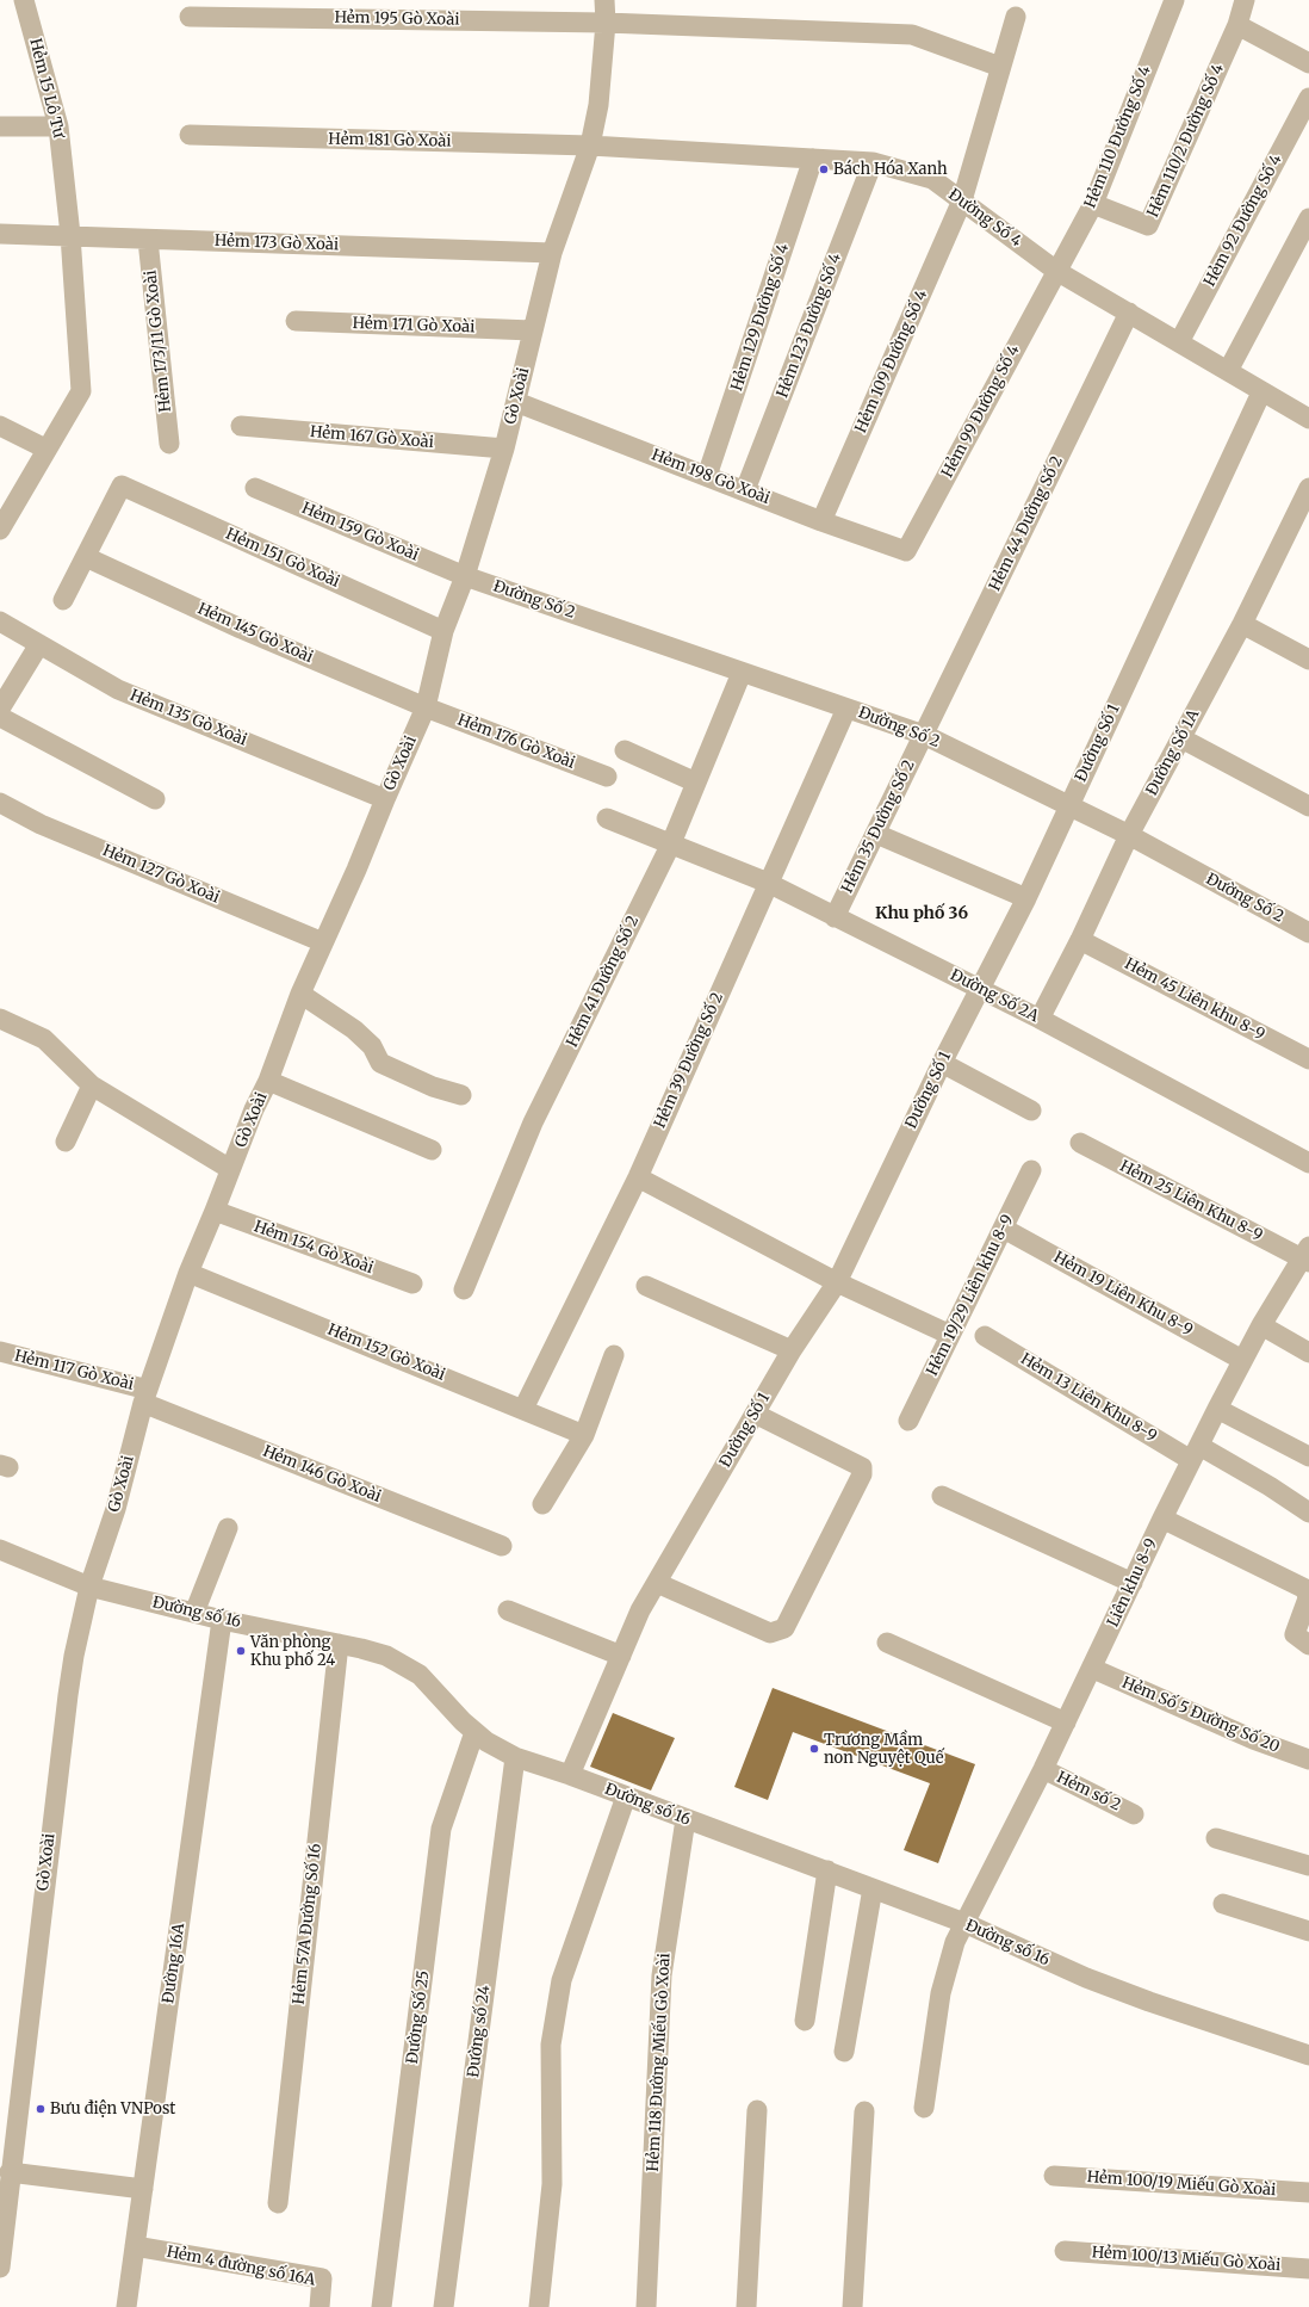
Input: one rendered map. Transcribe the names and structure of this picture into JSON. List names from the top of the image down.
{
  "streets": {
    "street": [
      "Hẻm 195 Gò Xoài",
      "Hẻm 15 Lô Tư",
      "Hẻm 110 Đường Số 4",
      "Hẻm 181 Gò Xoài",
      "Hẻm 110/2 Đường Số 4",
      "Đường Số 4",
      "Hẻm 92 Đường Số 4",
      "Hẻm 173 Gò Xoài",
      "Hẻm 129 Đường Số 4",
      "Hẻm 171 Gò Xoài",
      "Hẻm 123 Đường Số 4",
      "Hẻm 173/11 Gò Xoài",
      "Hẻm 109 Đường Số 4",
      "Gò Xoài",
      "Hẻm 99 Đường Số 4",
      "Hẻm 167 Gò Xoài",
      "Hẻm 198 Gò Xoài",
      "Hẻm 44 Đường Số 2",
      "Hẻm 159 Gò Xoài",
      "Hẻm 151 Gò Xoài",
      "Đường Số 2",
      "Hẻm 145 Gò Xoài",
      "Hẻm 135 Gò Xoài",
      "Hẻm 176 Gò Xoài",
      "Đường Số 1",
      "Đường Số 1A",
      "Hẻm 35 Đường Số 2",
      "Hẻm 127 Gò Xoài",
      "Hẻm 41 Đường Số 2",
      "Đường Số 2A",
      "Hẻm 45 Liên khu 8-9",
      "Hẻm 39 Đường Số 2",
      "Hẻm 25 Liên Khu 8-9",
      "Hẻm 154 Gò Xoài",
      "Hẻm 19 Liên Khu 8-9",
      "Hẻm 19/29 Liên khu 8-9",
      "Hẻm 152 Gò Xoài",
      "Hẻm 117 Gò Xoài",
      "Hẻm 13 Liên Khu 8-9",
      "Hẻm 146 Gò Xoài",
      "Liên khu 8-9",
      "Đường số 16",
      "Hẻm Số 5 Đường Số 20",
      "Hẻm số 2",
      "Hẻm 57A Đường Số 16",
      "Đường 16A",
      "Đường Số 25",
      "Đường số 24",
      "Hẻm 118 Đường Miếu Gò Xoài",
      "Hẻm 100/19 Miếu Gò Xoài",
      "Hẻm 100/13 Miếu Gò Xoài",
      "Hẻm 4 đường số 16A"
    ]
  },
  "crossings": [
    ["Hẻm 195 Gò Xoài", "Hẻm 109 Đường Số 4"],
    ["Hẻm 195 Gò Xoài", "Gò Xoài"],
    ["Hẻm 15 Lô Tư", "Hẻm 173 Gò Xoài"],
    ["Hẻm 110 Đường Số 4", "Hẻm 110/2 Đường Số 4"],
    ["Hẻm 110 Đường Số 4", "Đường Số 4"],
    ["Hẻm 110 Đường Số 4", "Hẻm 99 Đường Số 4"],
    ["Hẻm 181 Gò Xoài", "Đường Số 4"],
    ["Hẻm 181 Gò Xoài", "Gò Xoài"],
    ["Đường Số 4", "Hẻm 92 Đường Số 4"],
    ["Đường Số 4", "Hẻm 129 Đường Số 4"],
    ["Đường Số 4", "Hẻm 123 Đường Số 4"],
    ["Đường Số 4", "Hẻm 109 Đường Số 4"],
    ["Đường Số 4", "Gò Xoài"],
    ["Đường Số 4", "Hẻm 99 Đường Số 4"],
    ["Đường Số 4", "Hẻm 44 Đường Số 2"],
    ["Đường Số 4", "Đường Số 1"],
    ["Hẻm 173 Gò Xoài", "Hẻm 173/11 Gò Xoài"],
    ["Hẻm 173 Gò Xoài", "Gò Xoài"],
    ["Hẻm 129 Đường Số 4", "Hẻm 198 Gò Xoài"],
    ["Hẻm 171 Gò Xoài", "Gò Xoài"],
    ["Hẻm 123 Đường Số 4", "Hẻm 198 Gò Xoài"],
    ["Hẻm 109 Đường Số 4", "Hẻm 198 Gò Xoài"],
    ["Gò Xoài", "Hẻm 167 Gò Xoài"],
    ["Gò Xoài", "Hẻm 198 Gò Xoài"],
    ["Gò Xoài", "Hẻm 159 Gò Xoài"],
    ["Gò Xoài", "Hẻm 151 Gò Xoài"],
    ["Gò Xoài", "Đường Số 2"],
    ["Gò Xoài", "Hẻm 145 Gò Xoài"],
    ["Gò Xoài", "Hẻm 135 Gò Xoài"],
    ["Gò Xoài", "Hẻm 176 Gò Xoài"],
    ["Gò Xoài", "Hẻm 127 Gò Xoài"],
    ["Gò Xoài", "Hẻm 154 Gò Xoài"],
    ["Gò Xoài", "Hẻm 152 Gò Xoài"],
    ["Gò Xoài", "Hẻm 117 Gò Xoài"],
    ["Gò Xoài", "Hẻm 146 Gò Xoài"],
    ["Gò Xoài", "Đường số 16"],
    ["Hẻm 99 Đường Số 4", "Hẻm 198 Gò Xoài"],
    ["Hẻm 44 Đường Số 2", "Đường Số 2"],
    ["Hẻm 44 Đường Số 2", "Hẻm 35 Đường Số 2"],
    ["Hẻm 159 Gò Xoài", "Đường Số 2"],
    ["Hẻm 151 Gò Xoài", "Hẻm 145 Gò Xoài"],
    ["Đường Số 2", "Đường Số 1"],
    ["Đường Số 2", "Đường Số 1A"],
    ["Đường Số 2", "Hẻm 35 Đường Số 2"],
    ["Đường Số 2", "Hẻm 41 Đường Số 2"],
    ["Đường Số 2", "Hẻm 39 Đường Số 2"],
    ["Hẻm 145 Gò Xoài", "Hẻm 176 Gò Xoài"],
    ["Đường Số 1", "Đường Số 2A"],
    ["Đường Số 1", "Đường số 16"],
    ["Đường Số 1A", "Đường Số 2A"],
    ["Đường Số 1A", "Hẻm 45 Liên khu 8-9"],
    ["Hẻm 35 Đường Số 2", "Đường Số 2A"],
    ["Hẻm 41 Đường Số 2", "Đường Số 2A"],
    ["Đường Số 2A", "Hẻm 39 Đường Số 2"],
    ["Hẻm 39 Đường Số 2", "Hẻm 152 Gò Xoài"],
    ["Hẻm 25 Liên Khu 8-9", "Liên khu 8-9"],
    ["Hẻm 19 Liên Khu 8-9", "Hẻm 19/29 Liên khu 8-9"],
    ["Hẻm 19 Liên Khu 8-9", "Liên khu 8-9"],
    ["Hẻm 117 Gò Xoài", "Hẻm 146 Gò Xoài"],
    ["Hẻm 13 Liên Khu 8-9", "Liên khu 8-9"],
    ["Liên khu 8-9", "Đường số 16"],
    ["Liên khu 8-9", "Hẻm Số 5 Đường Số 20"],
    ["Liên khu 8-9", "Hẻm số 2"],
    ["Đường số 16", "Hẻm 57A Đường Số 16"],
    ["Đường số 16", "Đường 16A"],
    ["Đường số 16", "Đường Số 25"],
    ["Đường số 16", "Đường số 24"],
    ["Đường số 16", "Hẻm 118 Đường Miếu Gò Xoài"],
    ["Đường 16A", "Hẻm 4 đường số 16A"]
  ],
  "districts": ["Khu phố 36"],
  "places": [
    "Bách Hóa Xanh",
    "Văn phòng Khu phố 24",
    "Trương Mầm non Nguyệt Quế",
    "Bưu điện VNPost"
  ]
}
